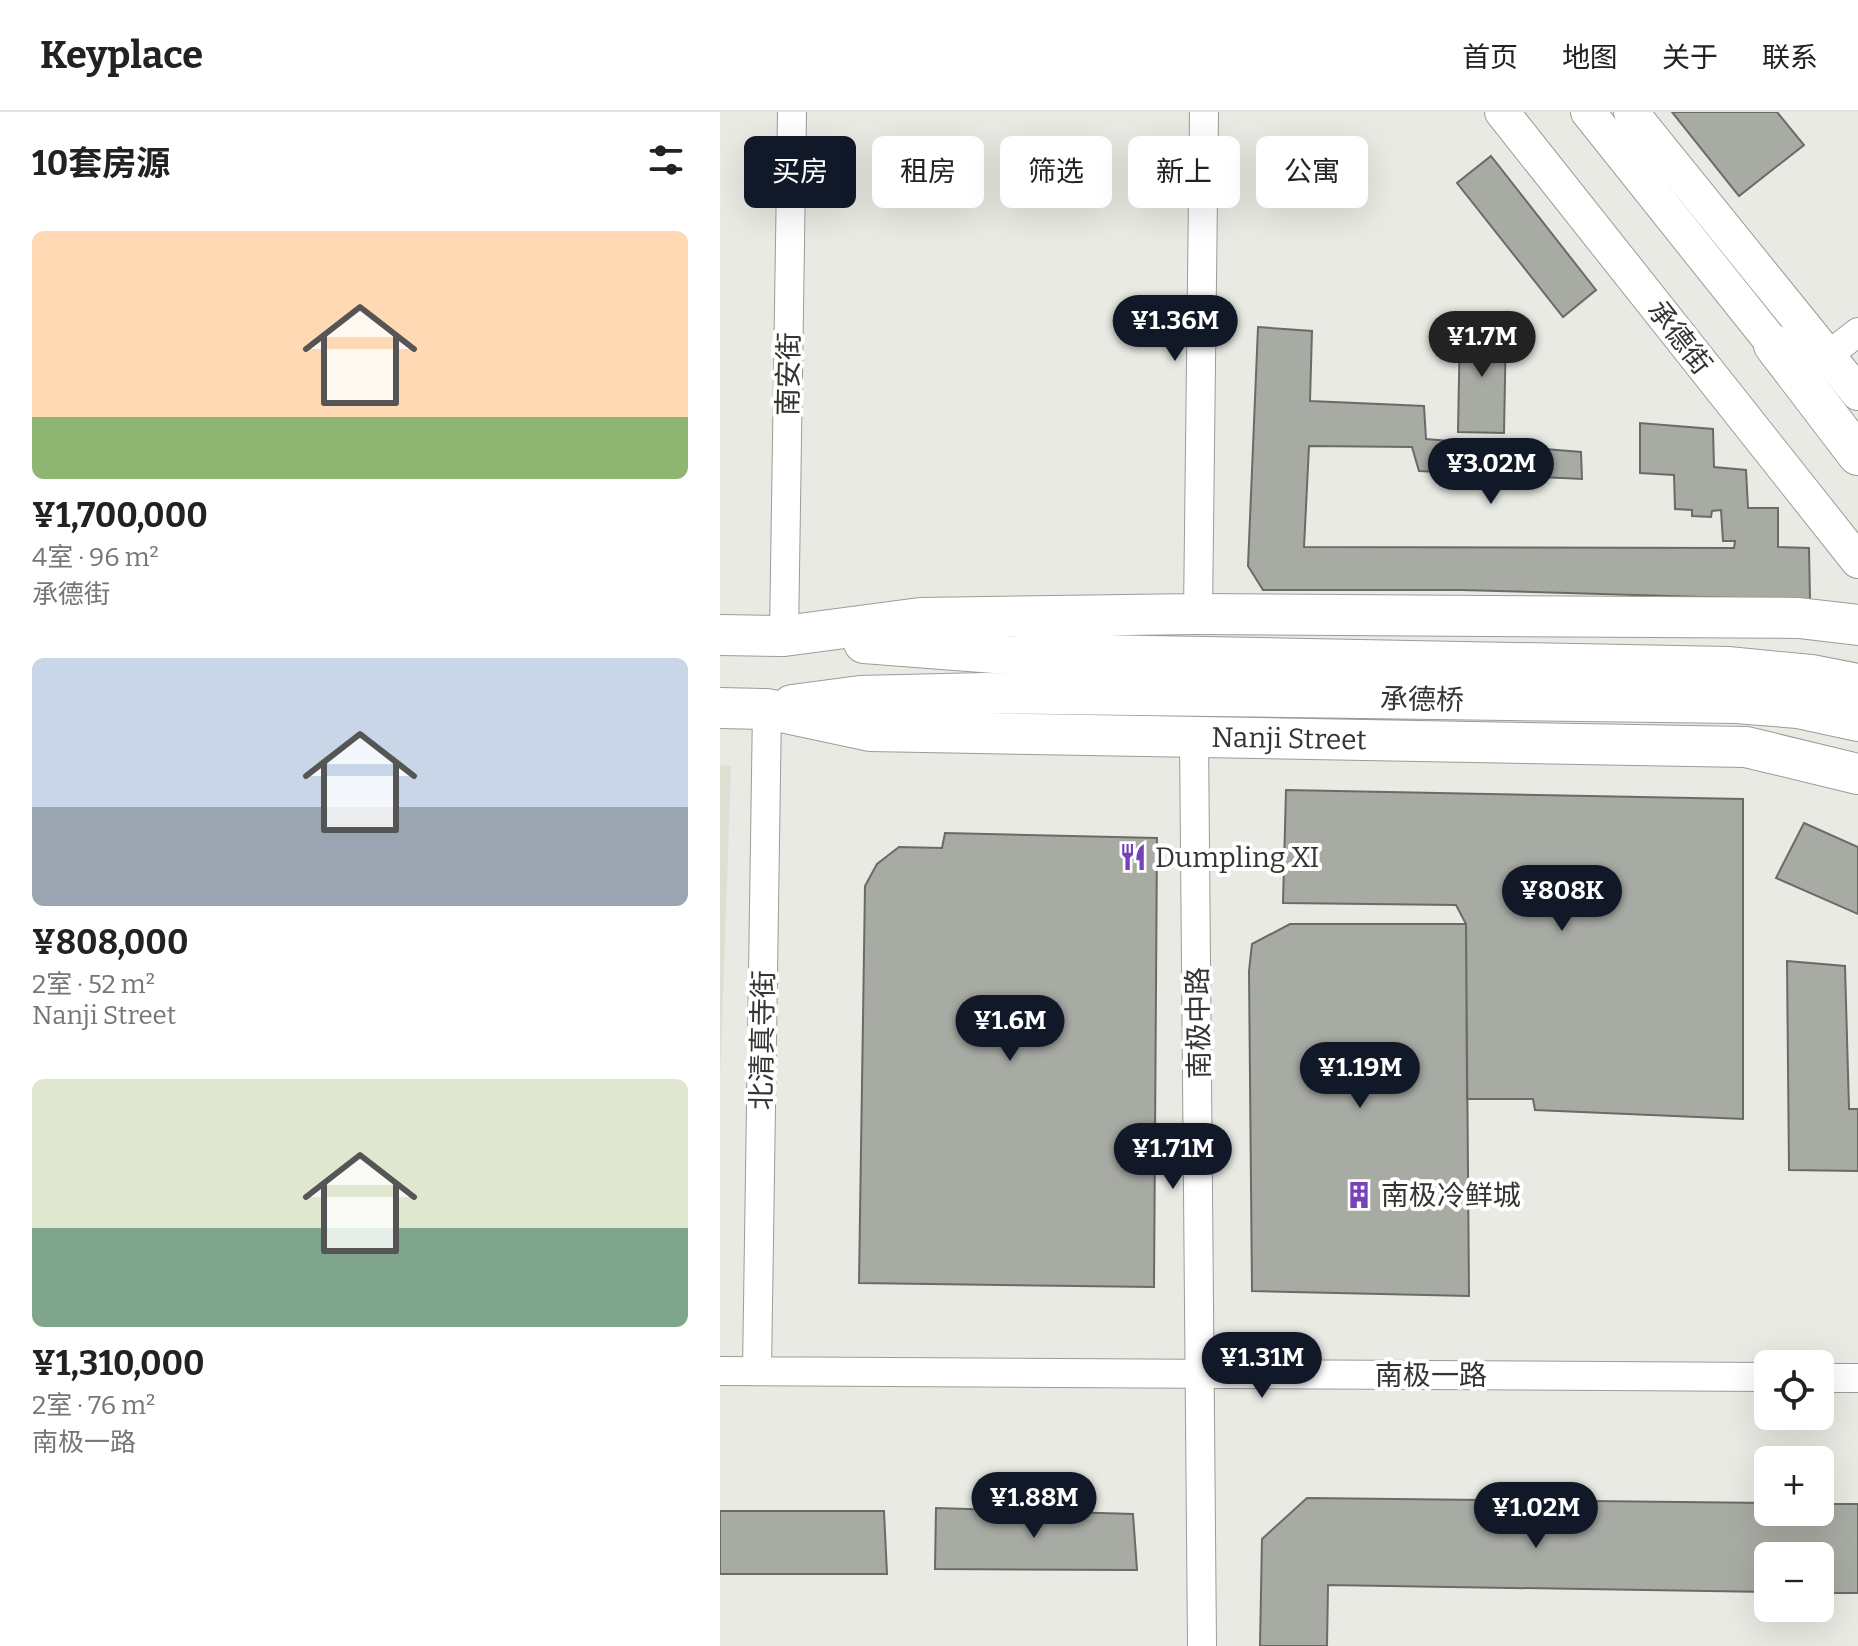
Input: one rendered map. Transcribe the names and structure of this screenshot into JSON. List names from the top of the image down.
{
  "streets": {
    "highway": ["承德桥", "Nanji Street"],
    "main road": ["承德街"],
    "street": [
      "南安街",
      "南极中路",
      "北清真寺街",
      "南极一路"
    ]
  },
  "crossings": [
    ["南安街", "承德桥"],
    ["承德桥", "Nanji Street"],
    ["承德桥", "北清真寺街"],
    ["Nanji Street", "南极中路"],
    ["Nanji Street", "北清真寺街"],
    ["南极中路", "南极一路"],
    ["北清真寺街", "南极一路"]
  ],
  "places": {
    "restaurant": ["Dumpling XI"],
    "building": ["南极冷鲜城"]
  },
  "page": {
    "header": "Keyplace",
    "nav": [
      "首页",
      "地图",
      "关于",
      "联系"
    ],
    "heading": "10套房源",
    "chip": [
      "买房",
      "租房",
      "筛选",
      "新上",
      "公寓"
    ],
    "list": [
      {
        "name": "¥1,700,000",
        "note": "4室 · 96 m² · 承德街"
      },
      {
        "name": "¥808,000",
        "note": "2室 · 52 m² · Nanji Street"
      },
      {
        "name": "¥1,310,000",
        "note": "2室 · 76 m² · 南极一路"
      }
    ],
    "price": [
      "¥1.36M",
      "¥1.7M",
      "¥3.02M",
      "¥808K",
      "¥1.6M",
      "¥1.19M",
      "¥1.71M",
      "¥1.31M",
      "¥1.88M",
      "¥1.02M"
    ],
    "map_buttons": ["+", "−"]
  }
}
